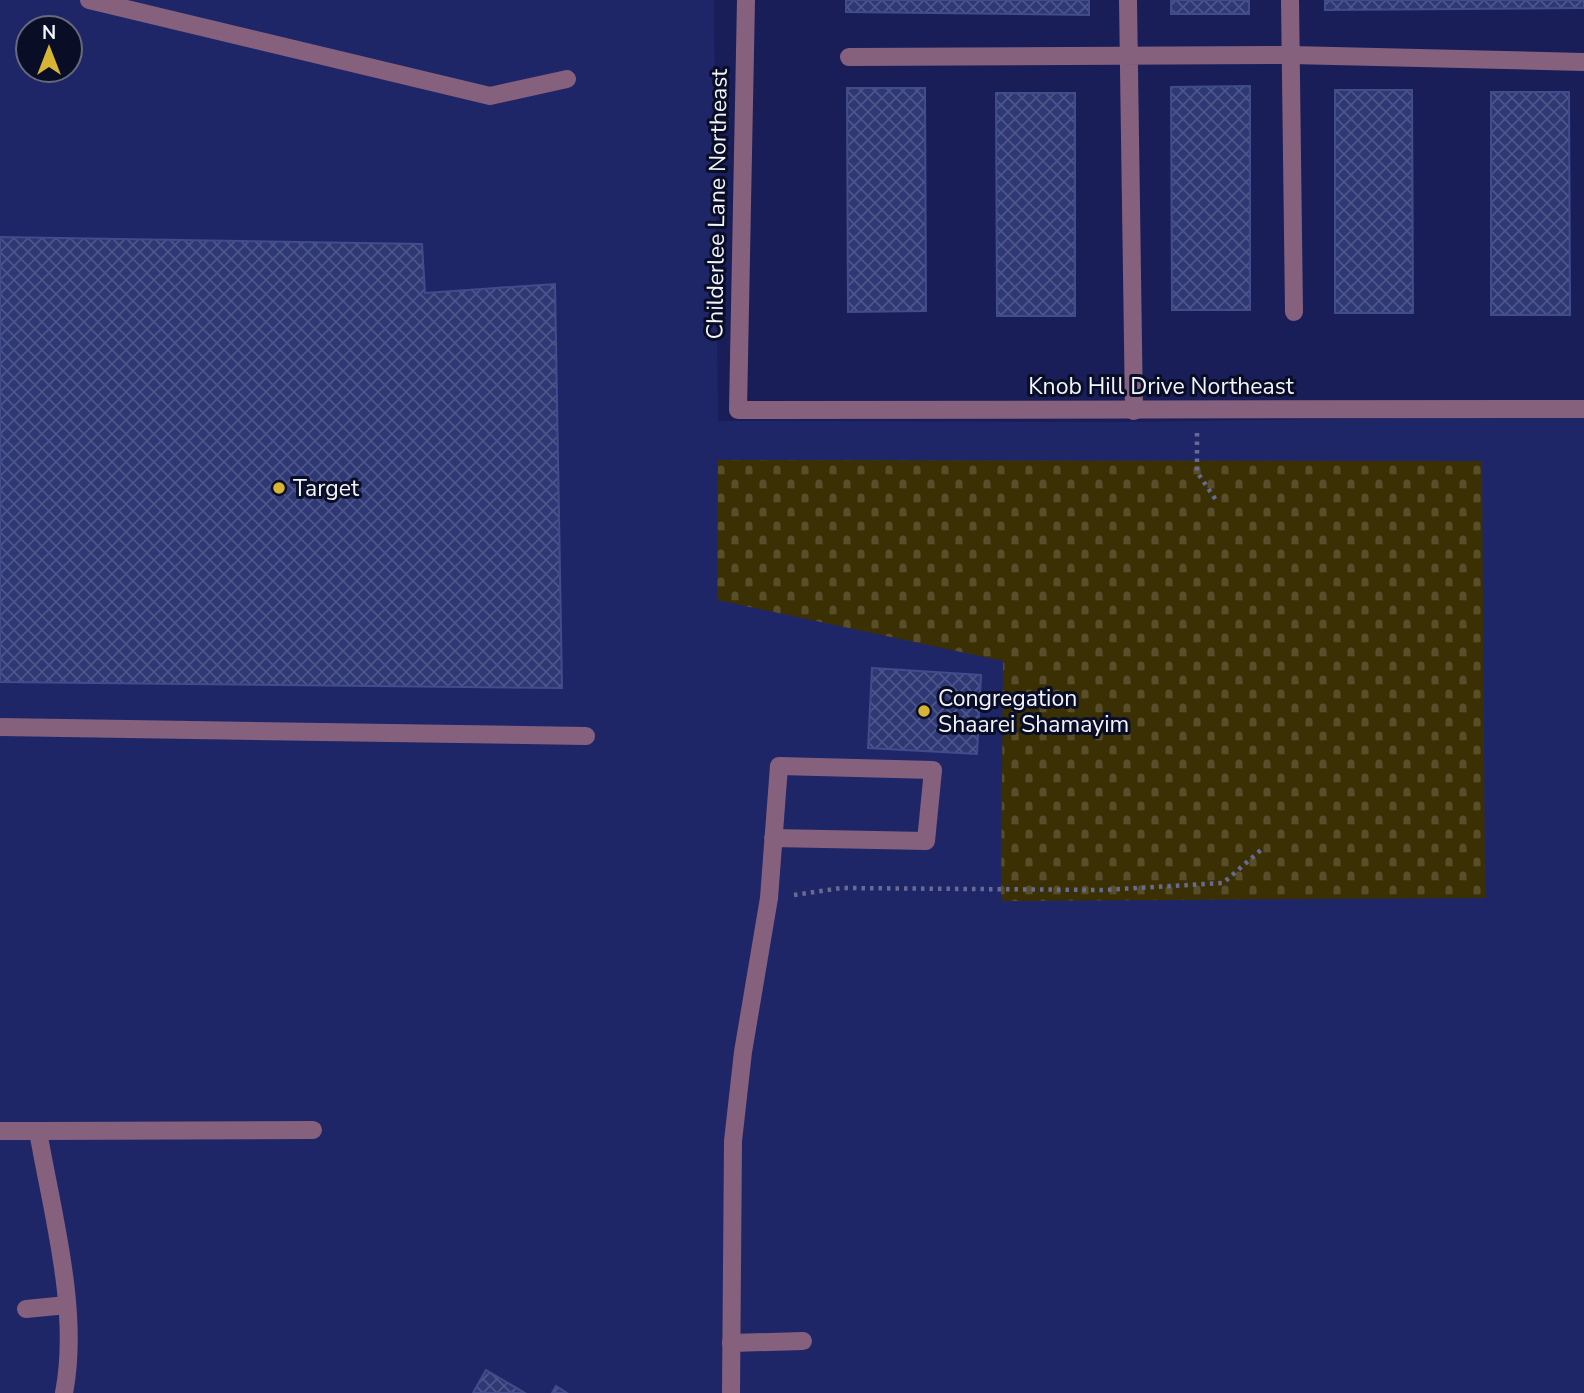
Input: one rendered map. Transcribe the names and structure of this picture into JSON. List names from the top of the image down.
{
  "streets": {
    "street": ["Childerlee Lane Northeast", "Knob Hill Drive Northeast"]
  },
  "crossings": [
    ["Childerlee Lane Northeast", "Knob Hill Drive Northeast"]
  ],
  "places": ["Target", "Congregation Shaarei Shamayim"],
  "north": "top"
}
